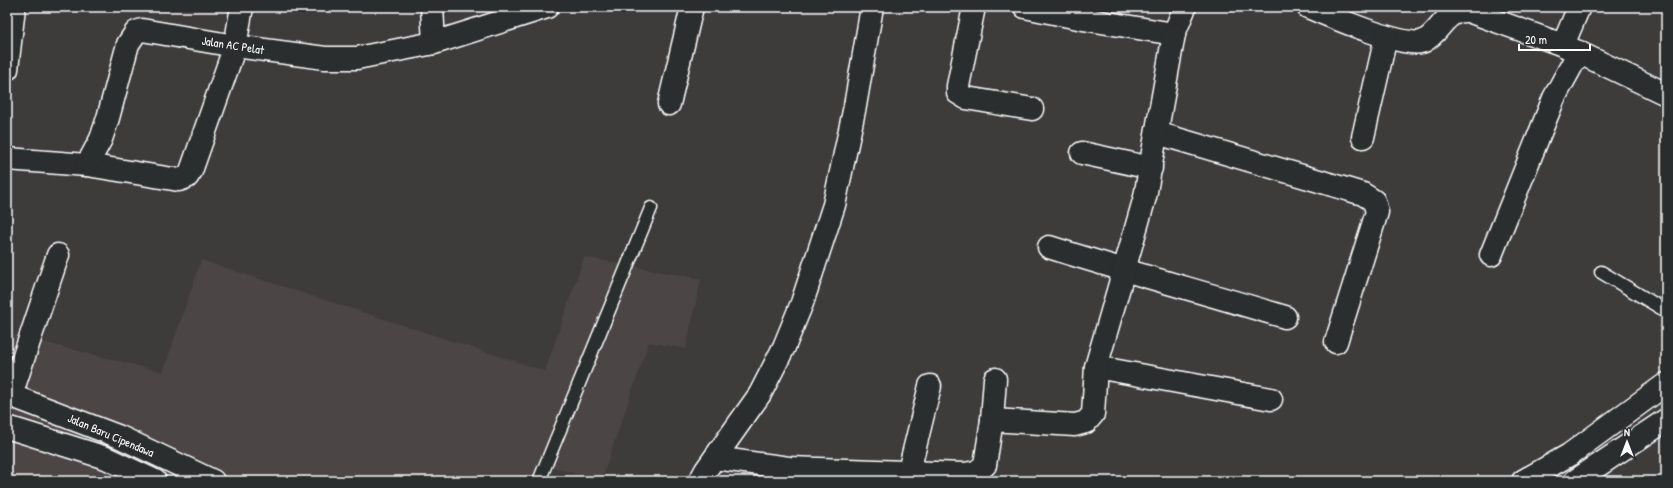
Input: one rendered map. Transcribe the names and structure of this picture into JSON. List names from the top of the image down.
{
  "streets": {
    "street": ["Jalan AC Pelat", "Jalan Baru Cipendawa"]
  },
  "scale_bar": "20 m",
  "north": "top"
}
